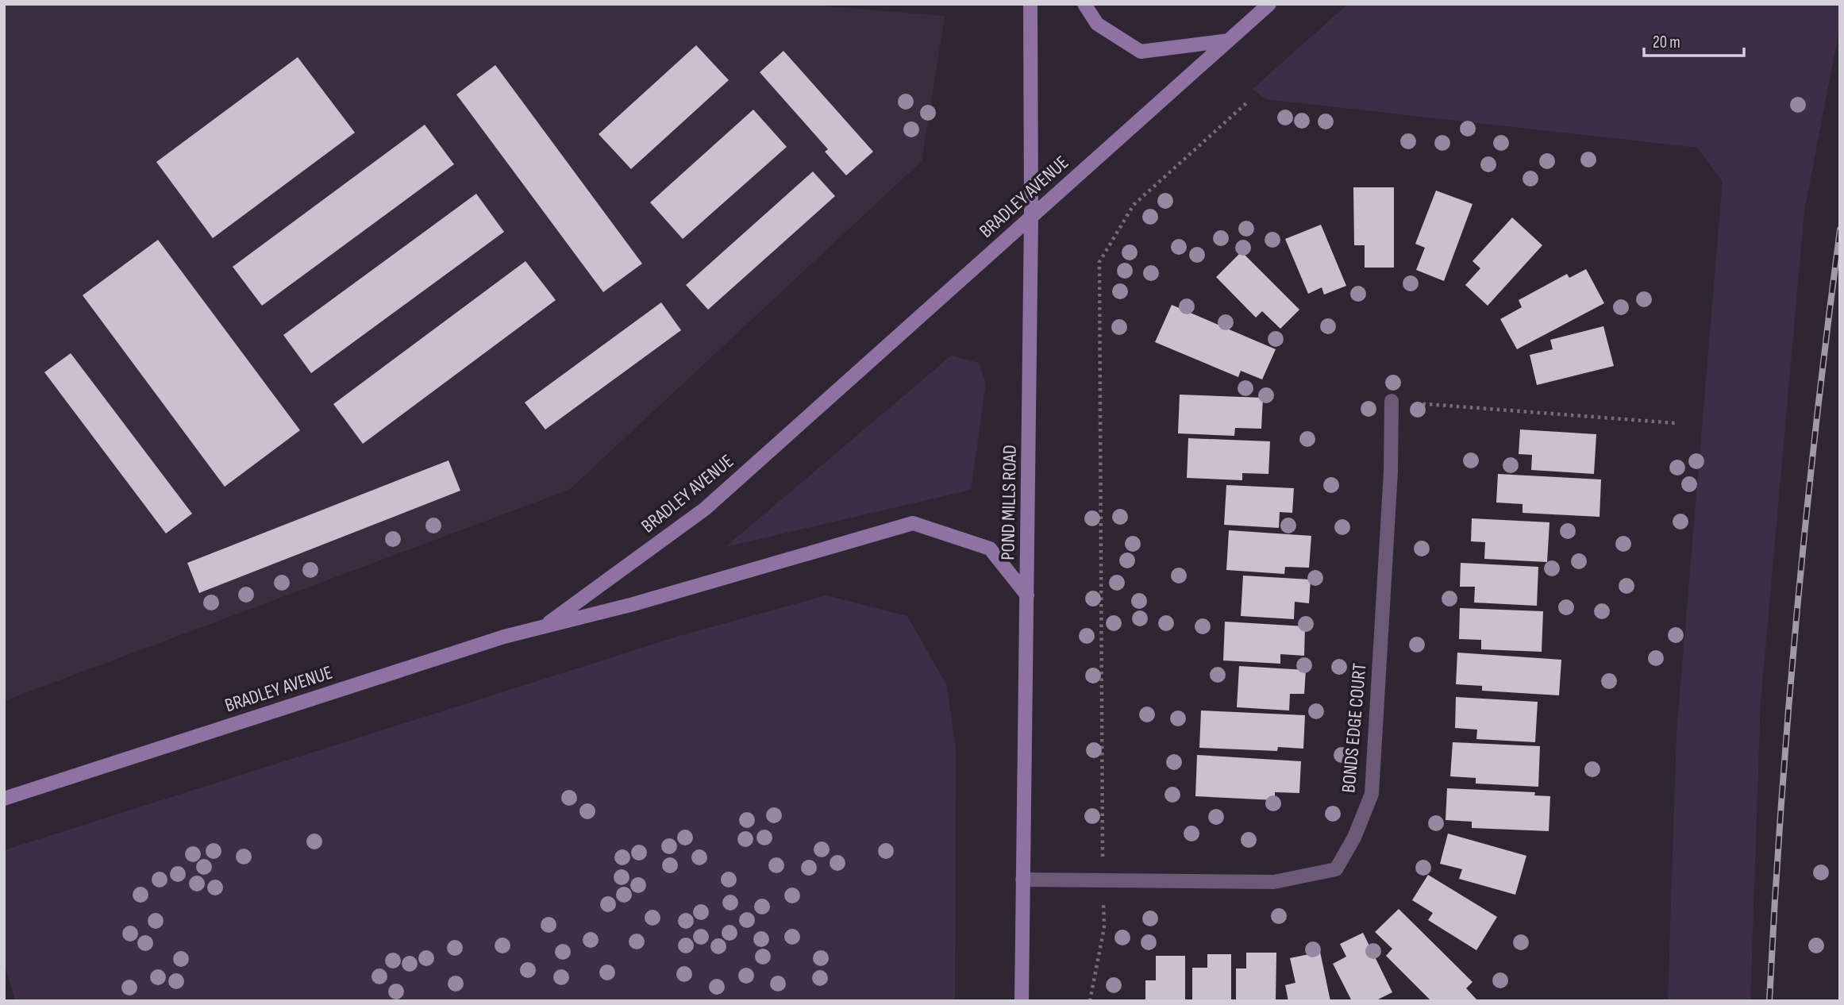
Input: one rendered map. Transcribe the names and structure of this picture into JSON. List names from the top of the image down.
{
  "streets": {
    "main road": ["BRADLEY AVENUE", "POND MILLS ROAD"],
    "street": ["BONDS EDGE COURT"]
  },
  "crossings": [
    ["BRADLEY AVENUE", "POND MILLS ROAD"],
    ["POND MILLS ROAD", "BONDS EDGE COURT"]
  ],
  "scale_bar": "20 m"
}
